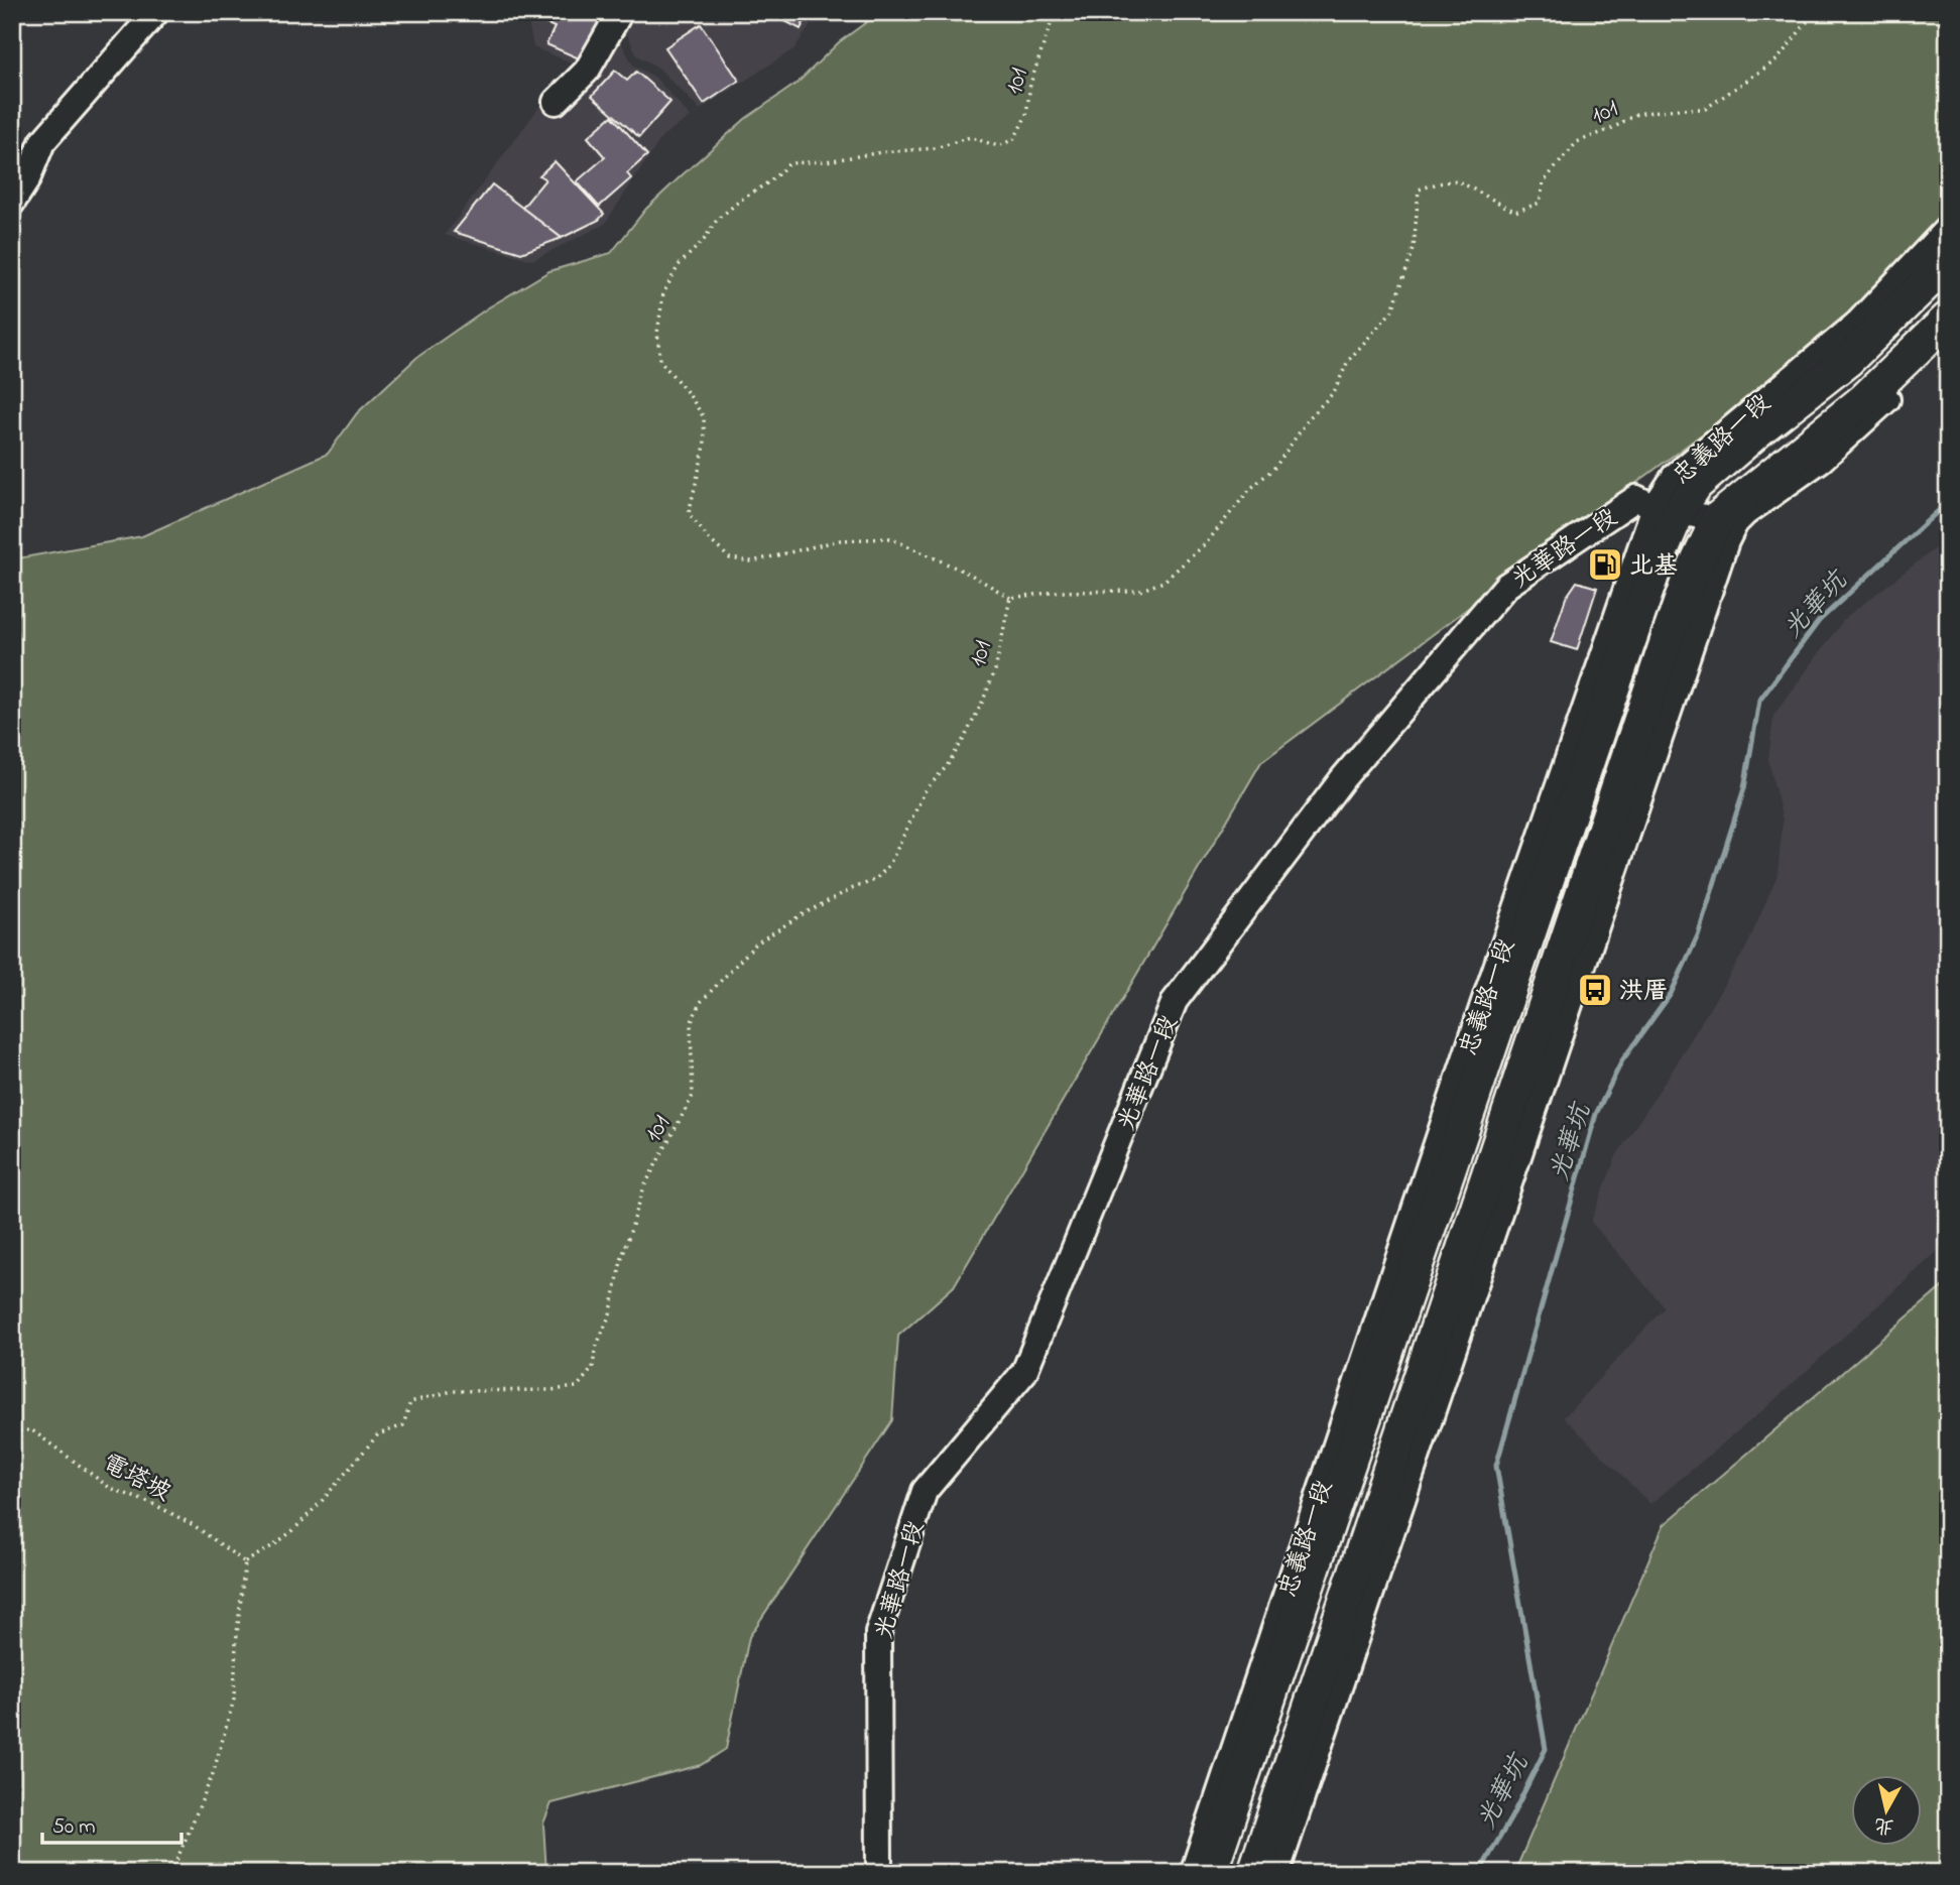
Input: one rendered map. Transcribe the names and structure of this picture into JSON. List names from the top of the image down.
{
  "streets": {
    "main road": ["忠義路一段"],
    "street": ["光華路一段"],
    "path": ["101", "電塔坡"]
  },
  "crossings": [
    ["101", "電塔坡"],
    ["忠義路一段", "光華路一段"]
  ],
  "water": ["光華坑"],
  "places": {
    "fuel station": ["北基"],
    "bus stop": ["洪厝"]
  },
  "scale_bar": "50 m",
  "north": "bottom"
}
